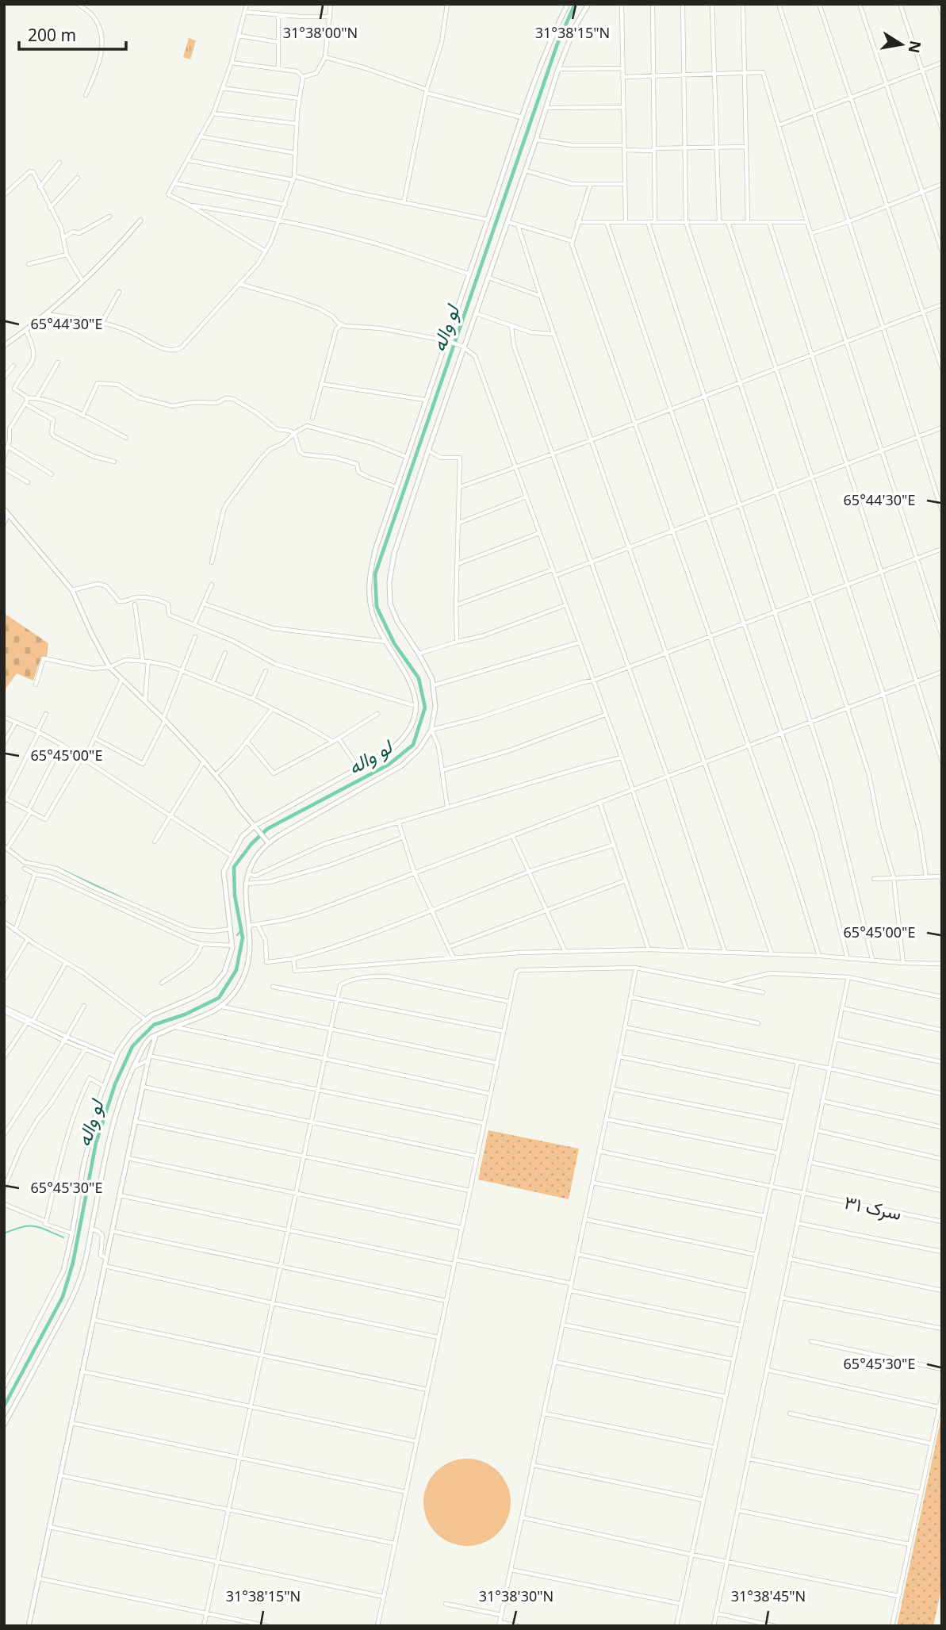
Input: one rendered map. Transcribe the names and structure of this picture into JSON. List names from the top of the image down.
{
  "streets": {
    "street": ["سرک ۳۱"]
  },
  "water": ["لو واله"],
  "scale_bar": "200 m",
  "north": "right",
  "coordinates": [
    "31°38'00\"N",
    "31°38'15\"N",
    "65°44'30\"E",
    "65°45'00\"E",
    "65°45'30\"E",
    "31°38'30\"N",
    "31°38'45\"N"
  ]
}
